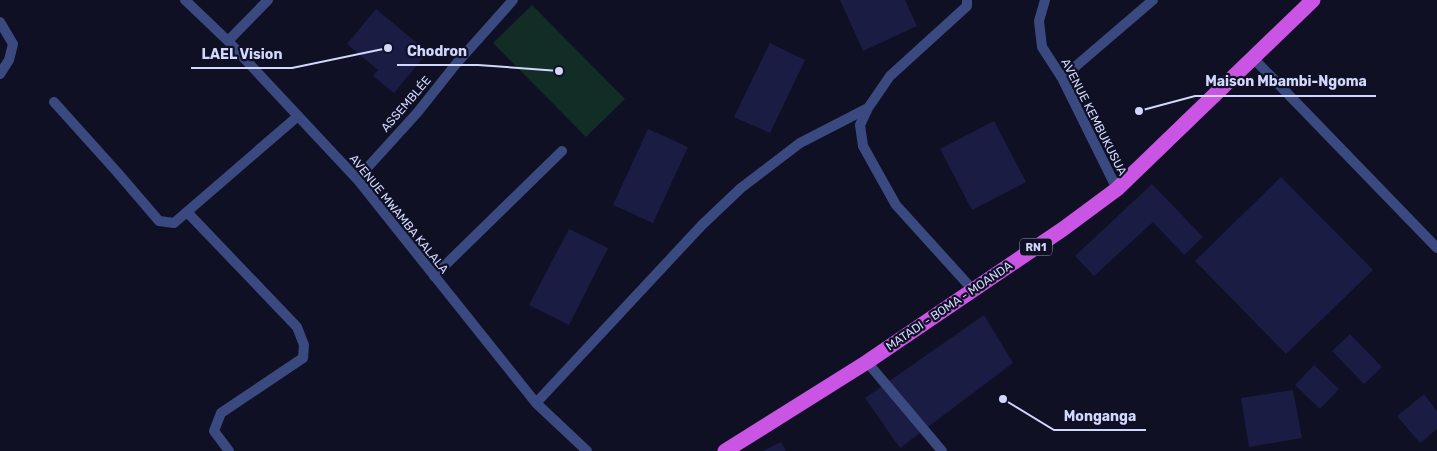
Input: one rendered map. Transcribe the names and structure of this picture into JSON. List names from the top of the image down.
{
  "streets": {
    "highway": ["RN1", "MATADI - BOMA - MOANDA"],
    "street": ["ASSEMBLÉE", "AVENUE KEMBUKUSUA", "AVENUE MWAMBA KALALA"]
  },
  "crossings": [
    ["ASSEMBLÉE", "AVENUE MWAMBA KALALA"],
    ["AVENUE KEMBUKUSUA", "MATADI - BOMA - MOANDA"]
  ],
  "places": [
    "LAEL Vision",
    "Chodron",
    "Maison Mbambi-Ngoma",
    "Monganga"
  ]
}
